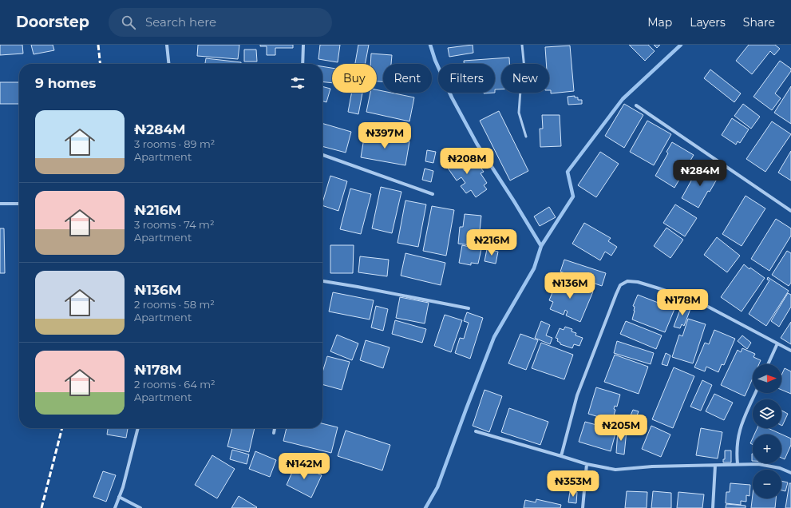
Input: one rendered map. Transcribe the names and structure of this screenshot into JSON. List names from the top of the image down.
{
  "north": "right",
  "page": {
    "header": "Doorstep",
    "search": "Search here",
    "nav": ["Map", "Layers", "Share"],
    "chip": [
      "Buy",
      "Rent",
      "Filters",
      "New"
    ],
    "heading": "9 homes",
    "list": [
      {
        "name": "₦284M",
        "note": "3 rooms · 89 m² · Apartment"
      },
      {
        "name": "₦216M",
        "note": "3 rooms · 74 m² · Apartment"
      },
      {
        "name": "₦136M",
        "note": "2 rooms · 58 m² · Apartment"
      },
      {
        "name": "₦178M",
        "note": "2 rooms · 64 m² · Apartment"
      }
    ],
    "price": [
      "₦397M",
      "₦208M",
      "₦284M",
      "₦216M",
      "₦136M",
      "₦178M",
      "₦205M",
      "₦142M",
      "₦353M"
    ],
    "map_buttons": ["+", "−"]
  }
}
